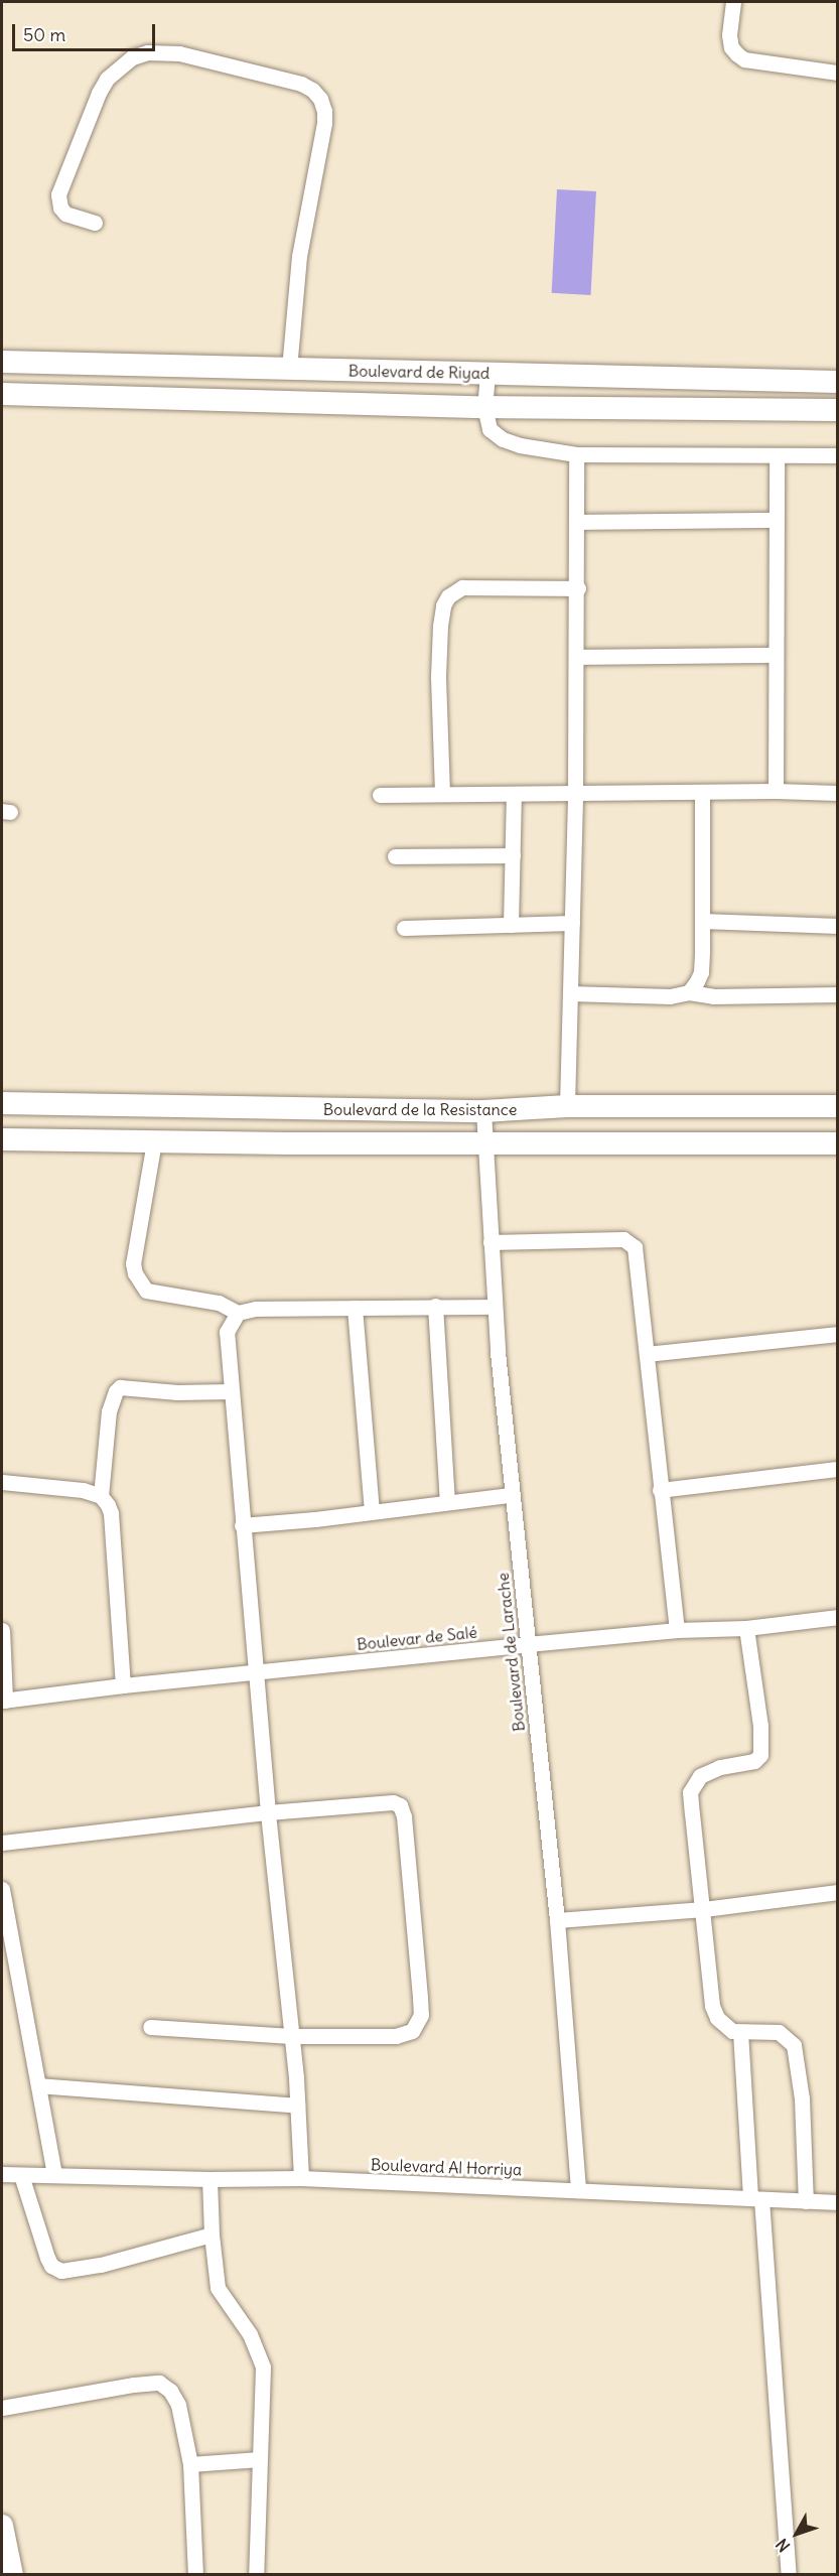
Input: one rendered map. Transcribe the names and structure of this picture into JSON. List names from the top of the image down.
{
  "streets": {
    "main road": ["Boulevard de Riyad", "Boulevard de la Resistance"],
    "street": ["Boulevar de Salé", "Boulevard de Larache", "Boulevard Al Horriya"]
  },
  "crossings": [
    ["Boulevard de la Resistance", "Boulevard de Larache"],
    ["Boulevar de Salé", "Boulevard de Larache"],
    ["Boulevard de Larache", "Boulevard Al Horriya"]
  ],
  "scale_bar": "50 m",
  "north": "bottom left"
}
